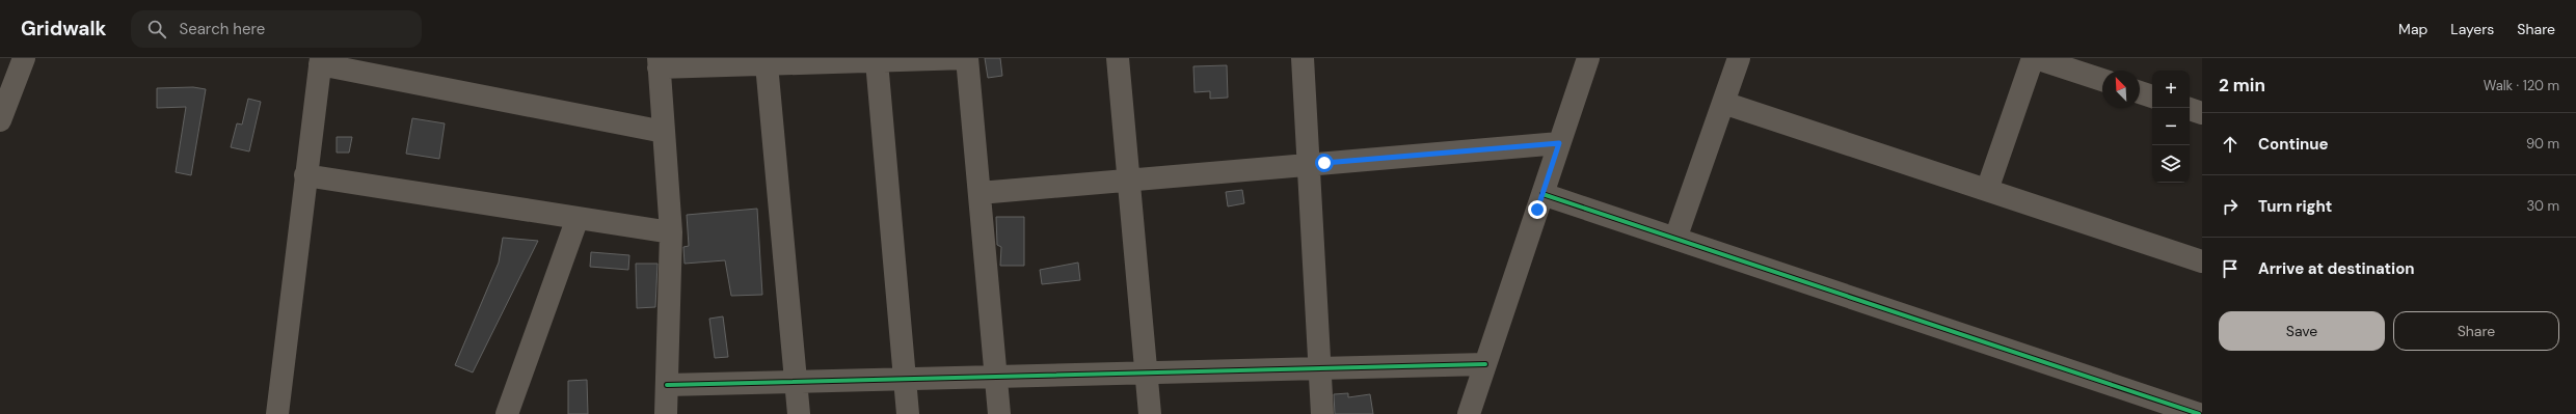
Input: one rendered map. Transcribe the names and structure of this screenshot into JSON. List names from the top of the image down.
{
  "north": "top left",
  "page": {
    "header": "Gridwalk",
    "search": "Search here",
    "nav": ["Map", "Layers", "Share"],
    "heading": ["2 min", "Walk · 120 m"],
    "map_buttons": ["+", "−"],
    "list": [
      ["Continue", "90 m"],
      ["Turn right", "30 m"],
      "Arrive at destination"
    ],
    "buttons": ["Save", "Share"]
  }
}
